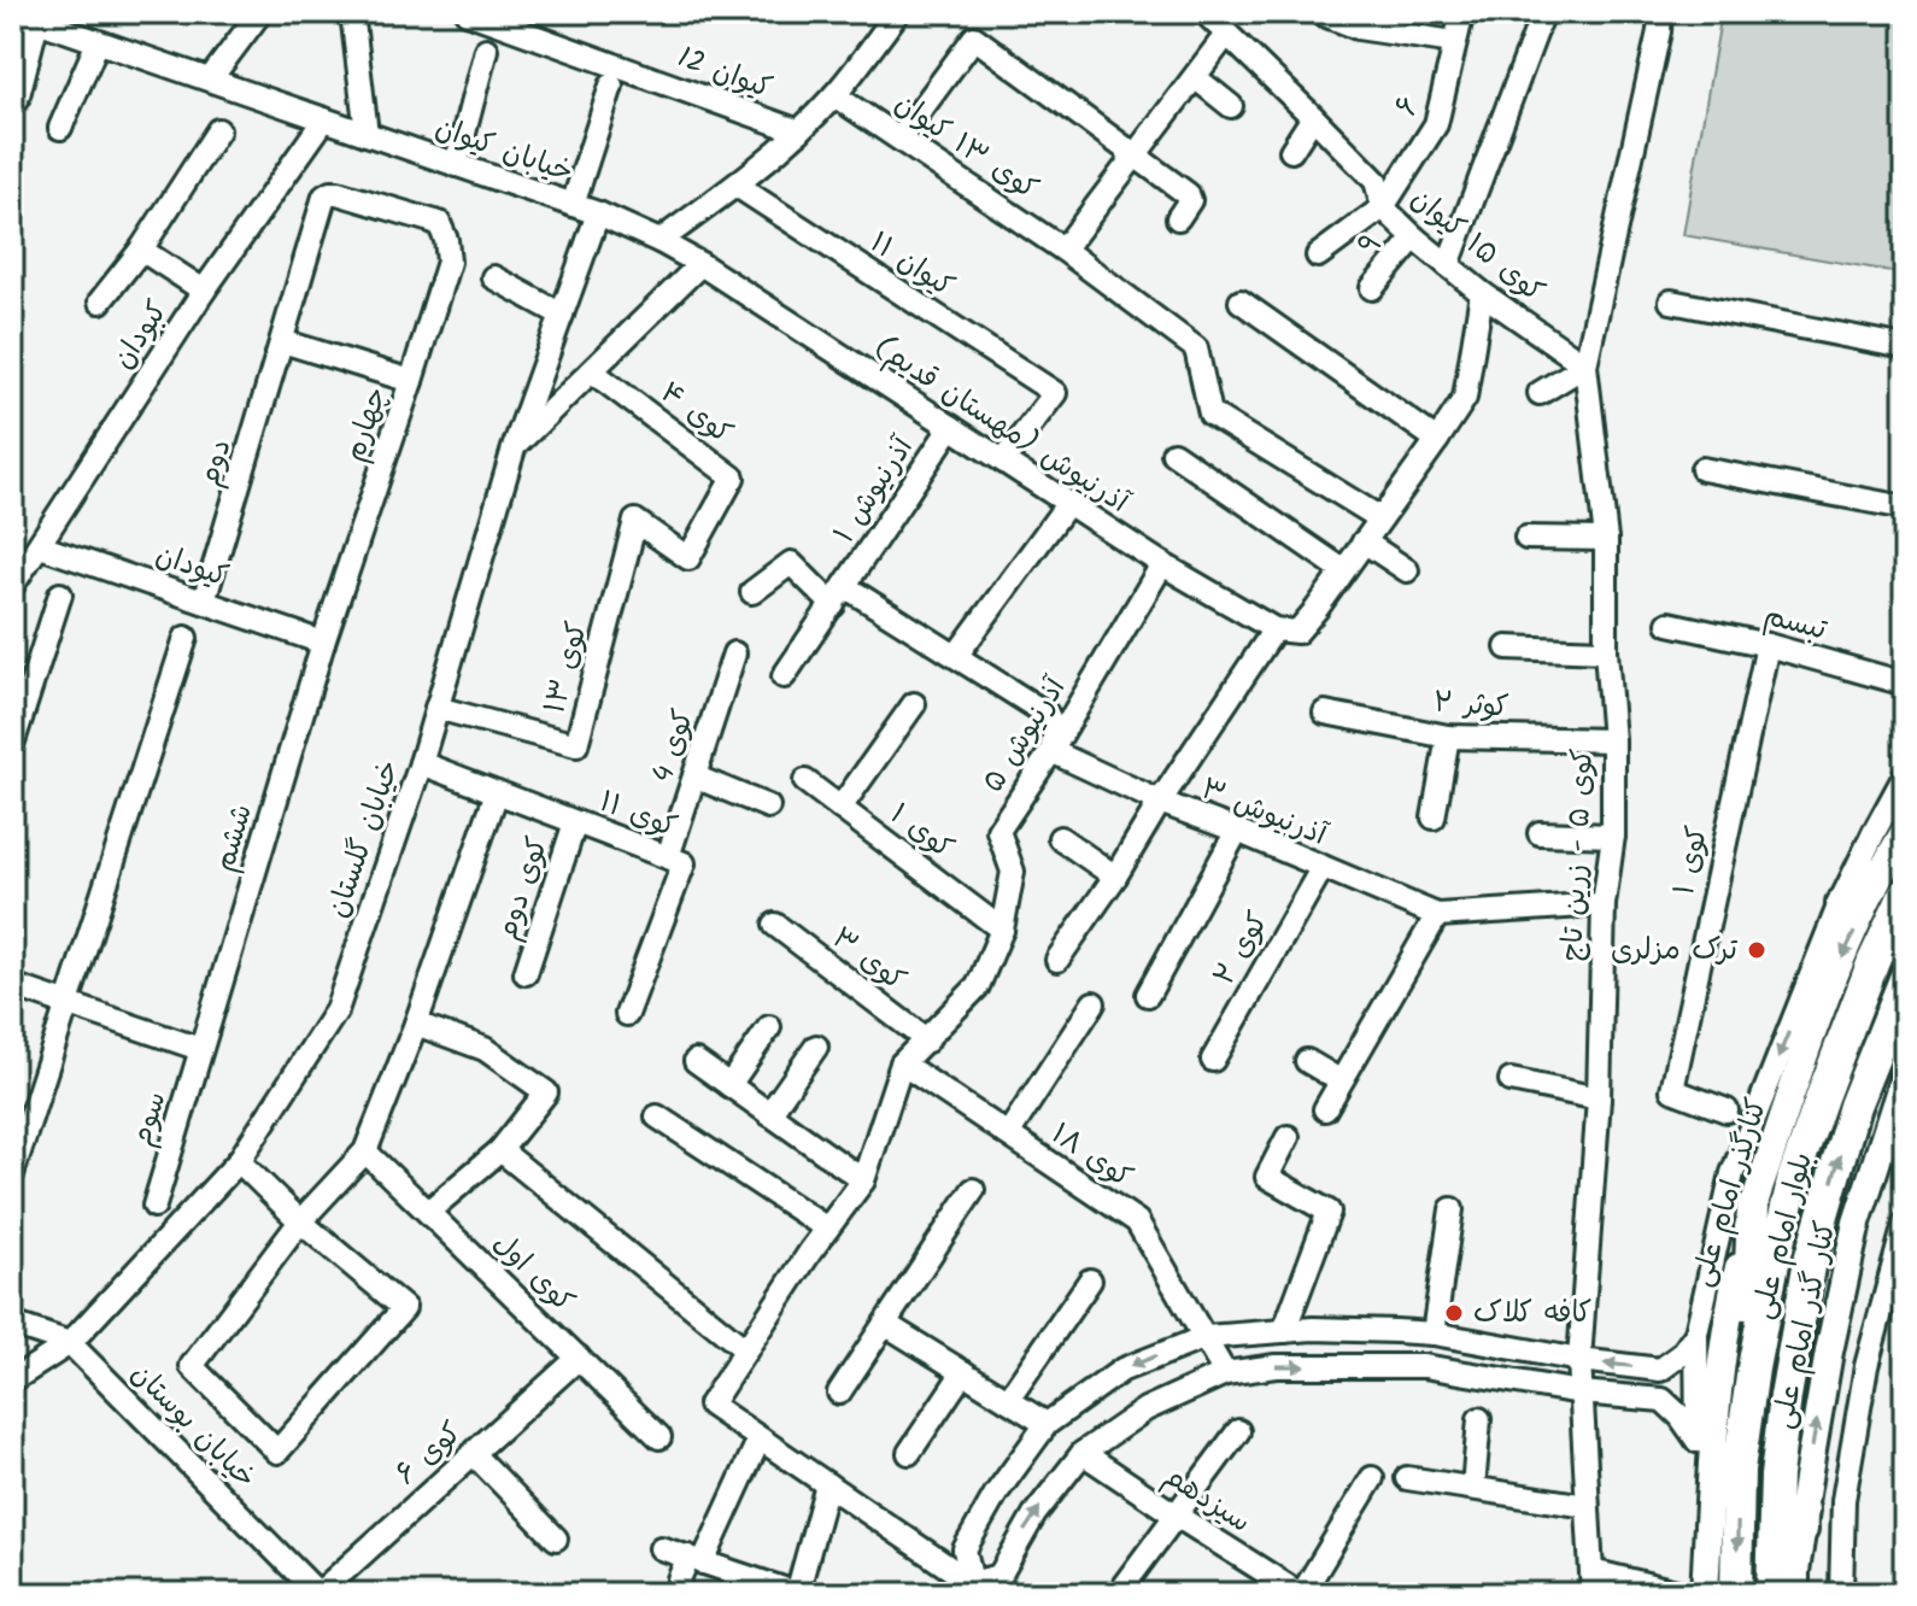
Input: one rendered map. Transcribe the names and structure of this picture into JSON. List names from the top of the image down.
{
  "streets": {
    "highway": ["بلوار امام علی"],
    "main road": ["کنارگذر امام علی", "کنار گذر امام علی"],
    "street": [
      "کیوان 12",
      "۶",
      "کوی ۱۳ کیوان",
      "خیابان کیوان",
      "۹",
      "کوی ۱۵ کیوان",
      "کیوان ۱۱",
      "کبودان",
      "کوی ۴",
      "چهارم",
      "آذرنیوش (مهستان قدیم)",
      "دوم",
      "آذرنیوش ۱",
      "کیودان",
      "تبسم",
      "کوی ۱۳",
      "کوثر ۲",
      "آذرنیوش ۵",
      "کوی 4",
      "آذرنیوش ۳",
      "کوی ۱۱",
      "کوی ۱",
      "ششم",
      "خیابان گلستان",
      "کوی ۵ - زرین تاج",
      "کوی دوم",
      "کوی ۲",
      "کوی ۳",
      "سوم",
      "کوی ۱۸",
      "کوی اول",
      "خیابان بوستان",
      "کوی ۶",
      "سیزدهم"
    ]
  },
  "crossings": [
    ["۶", "کوی ۱۵ کیوان"],
    ["خیابان کیوان", "کبودان"],
    ["خیابان کیوان", "آذرنیوش (مهستان قدیم)"],
    ["خیابان کیوان", "خیابان گلستان"],
    ["۹", "کوی ۱۵ کیوان"],
    ["کوی ۱۵ کیوان", "کوی ۵ - زرین تاج"],
    ["کیوان ۱۱", "آذرنیوش (مهستان قدیم)"],
    ["کبودان", "کیودان"],
    ["کوی ۴", "کوی ۱۳"],
    ["چهارم", "دوم"],
    ["چهارم", "کیودان"],
    ["چهارم", "ششم"],
    ["آذرنیوش (مهستان قدیم)", "آذرنیوش ۱"],
    ["آذرنیوش (مهستان قدیم)", "آذرنیوش ۵"],
    ["دوم", "کیودان"],
    ["کیودان", "ششم"],
    ["تبسم", "کوی ۱"],
    ["کوی ۱۳", "خیابان گلستان"],
    ["کوثر ۲", "کوی ۵ - زرین تاج"],
    ["آذرنیوش ۵", "آذرنیوش ۳"],
    ["آذرنیوش ۵", "کوی ۱"],
    ["آذرنیوش ۵", "کوی ۳"],
    ["آذرنیوش ۵", "کوی ۱۸"],
    ["کوی 4", "کوی ۱۱"],
    ["آذرنیوش ۳", "کوی ۵ - زرین تاج"],
    ["آذرنیوش ۳", "کوی ۲"],
    ["کوی ۱۱", "خیابان گلستان"],
    ["کوی ۱۱", "کوی دوم"],
    ["ششم", "سوم"],
    ["خیابان گلستان", "خیابان بوستان"],
    ["کوی اول", "کوی ۶"],
    ["خیابان بوستان", "کوی ۶"]
  ],
  "one_way": ["کنارگذر امام علی", "کنار گذر امام علی"],
  "places": ["ترک مزلری", "کافه کلاک"]
}
